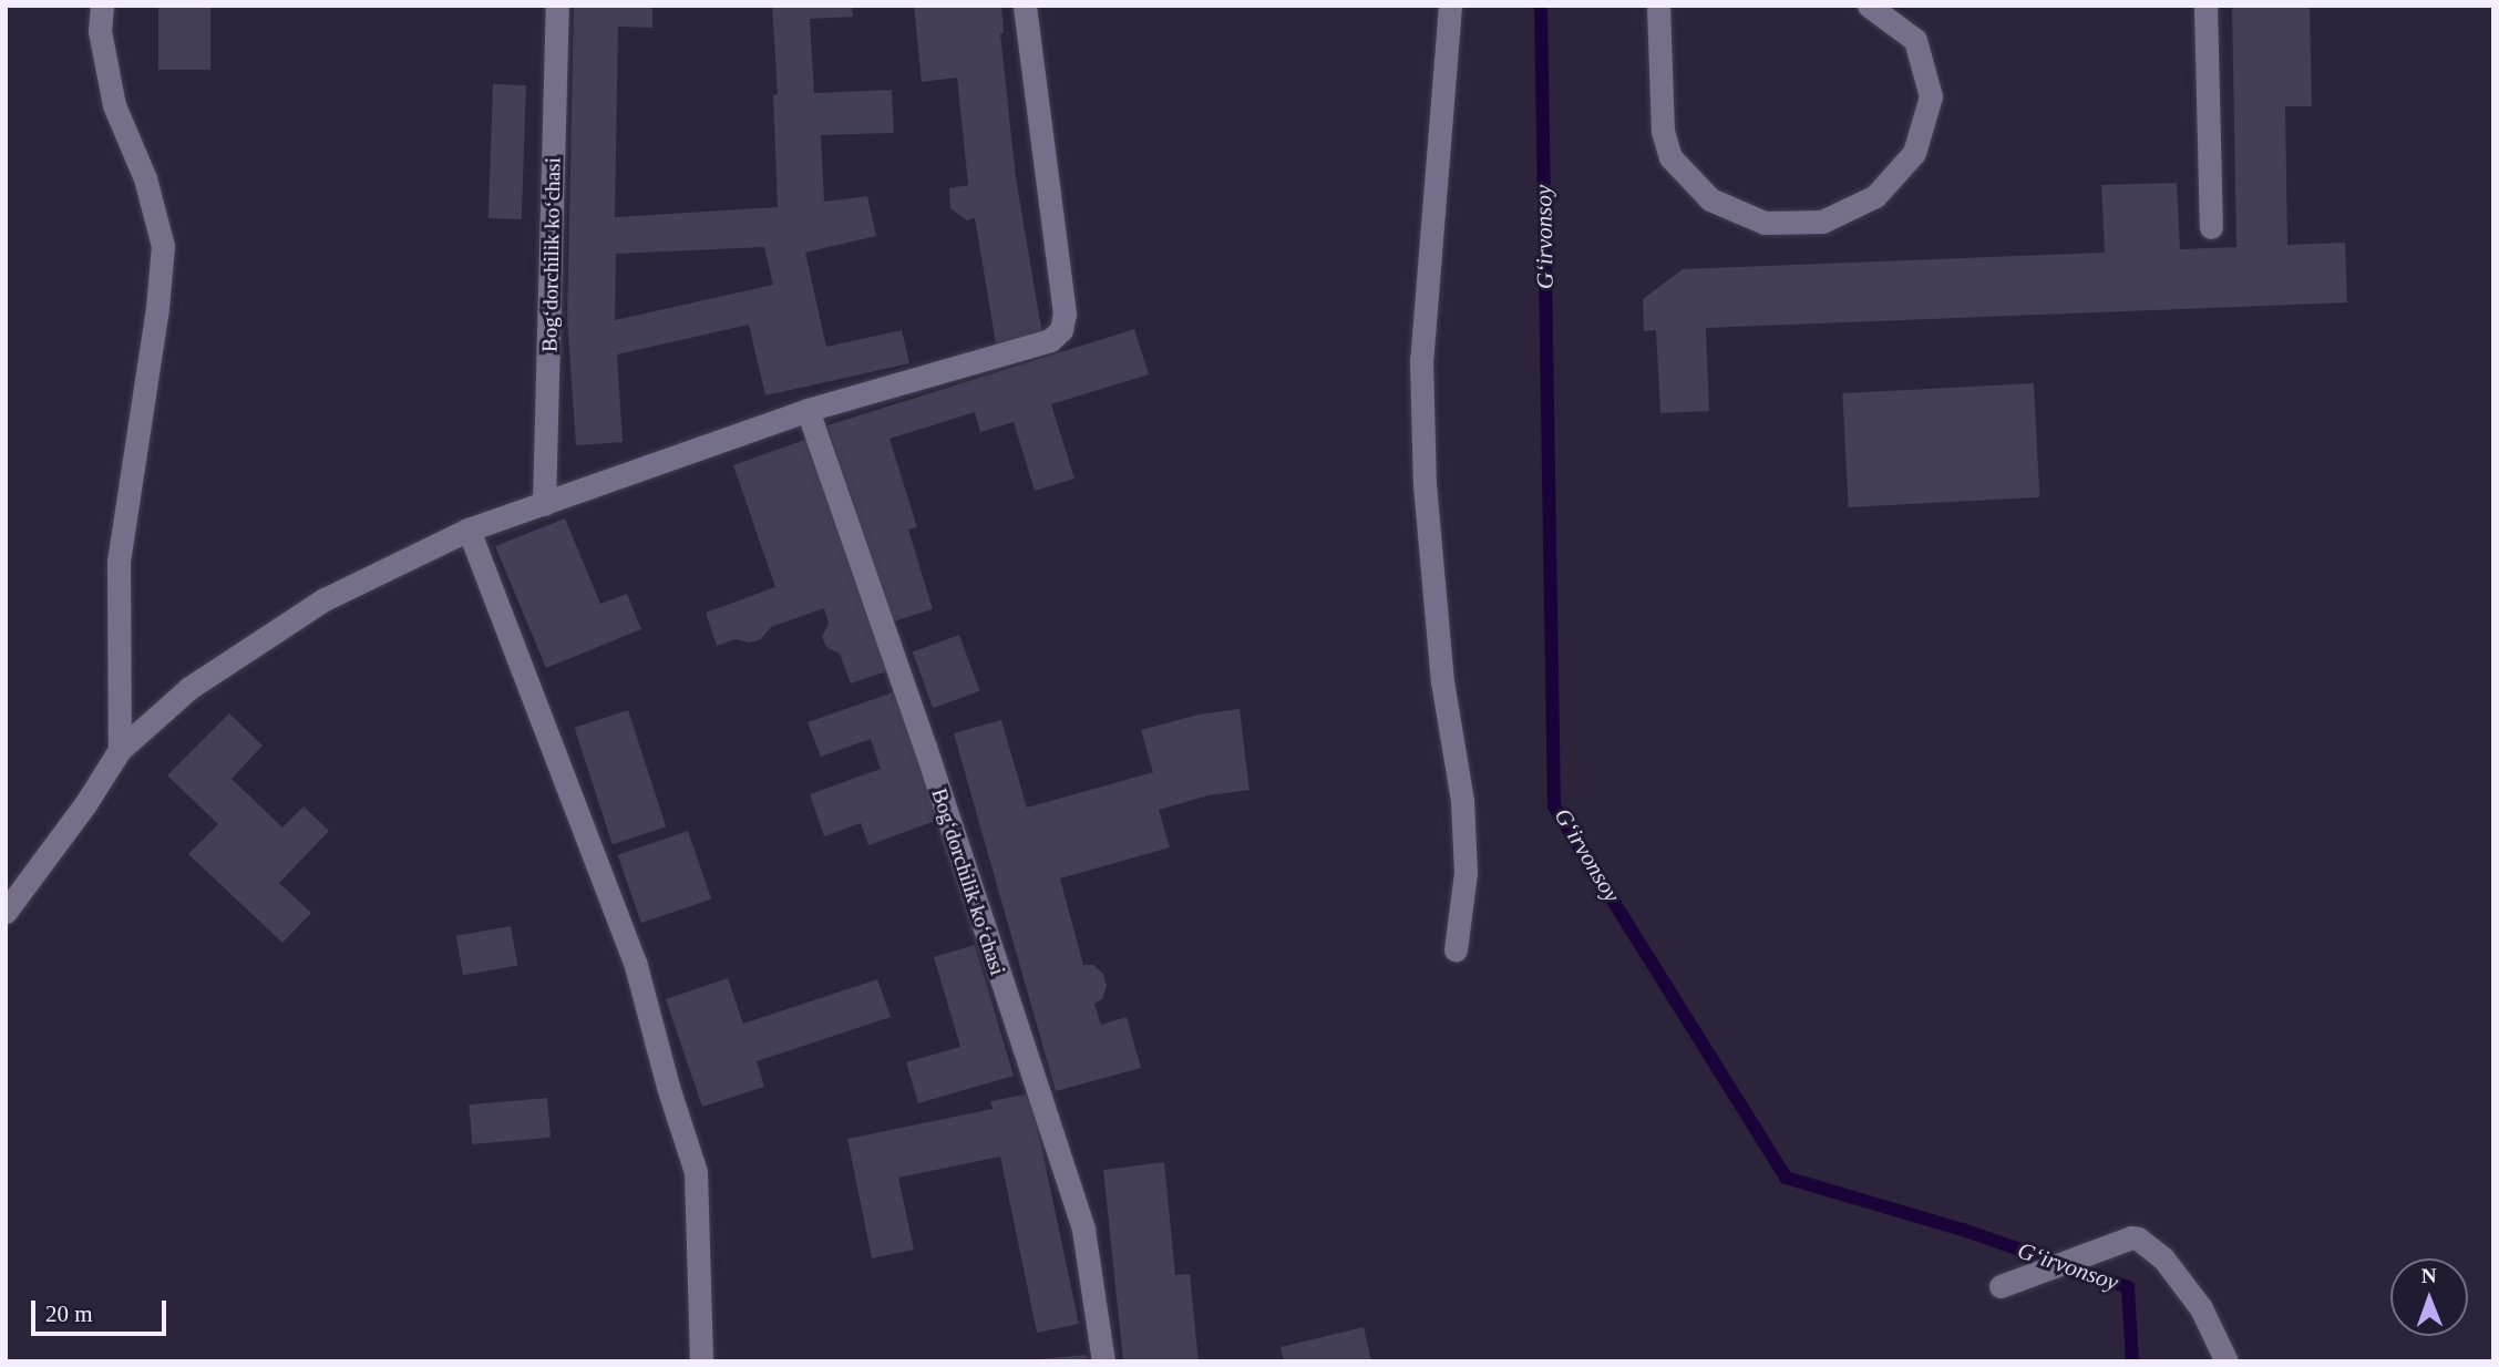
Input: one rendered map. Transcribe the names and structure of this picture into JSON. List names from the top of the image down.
{
  "streets": {
    "street": ["Bogʻdorchilik koʻchasi"]
  },
  "water": ["G‘irvonsoy"],
  "scale_bar": "20 m",
  "north": "top"
}
